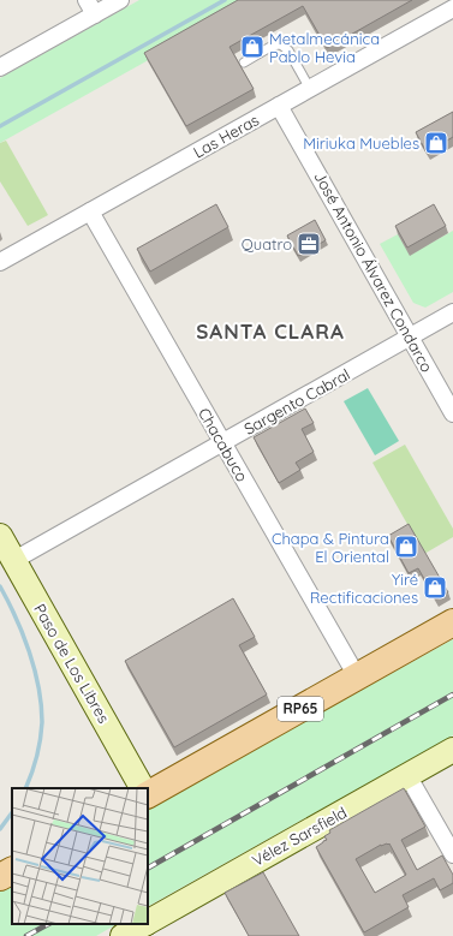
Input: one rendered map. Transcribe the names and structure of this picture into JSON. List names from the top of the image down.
{
  "streets": {
    "main road": ["RP65"],
    "street": [
      "Las Heras",
      "José Antonio Álvarez Condarco",
      "Sargento Cabral",
      "Chacabuco",
      "Paso de Los Libres",
      "Vélez Sarsfield"
    ]
  },
  "crossings": [
    ["Las Heras", "José Antonio Álvarez Condarco"],
    ["Las Heras", "Chacabuco"],
    ["José Antonio Álvarez Condarco", "Sargento Cabral"],
    ["Sargento Cabral", "Chacabuco"],
    ["Sargento Cabral", "Paso de Los Libres"],
    ["Chacabuco", "RP65"]
  ],
  "districts": ["SANTA CLARA"],
  "places": {
    "shop": [
      "Metalmecánica Pablo Hevia",
      "Miriuka Muebles",
      "Chapa & Pintura El Oriental",
      "Yiré Rectificaciones"
    ],
    "office": ["Quatro"]
  }
}
